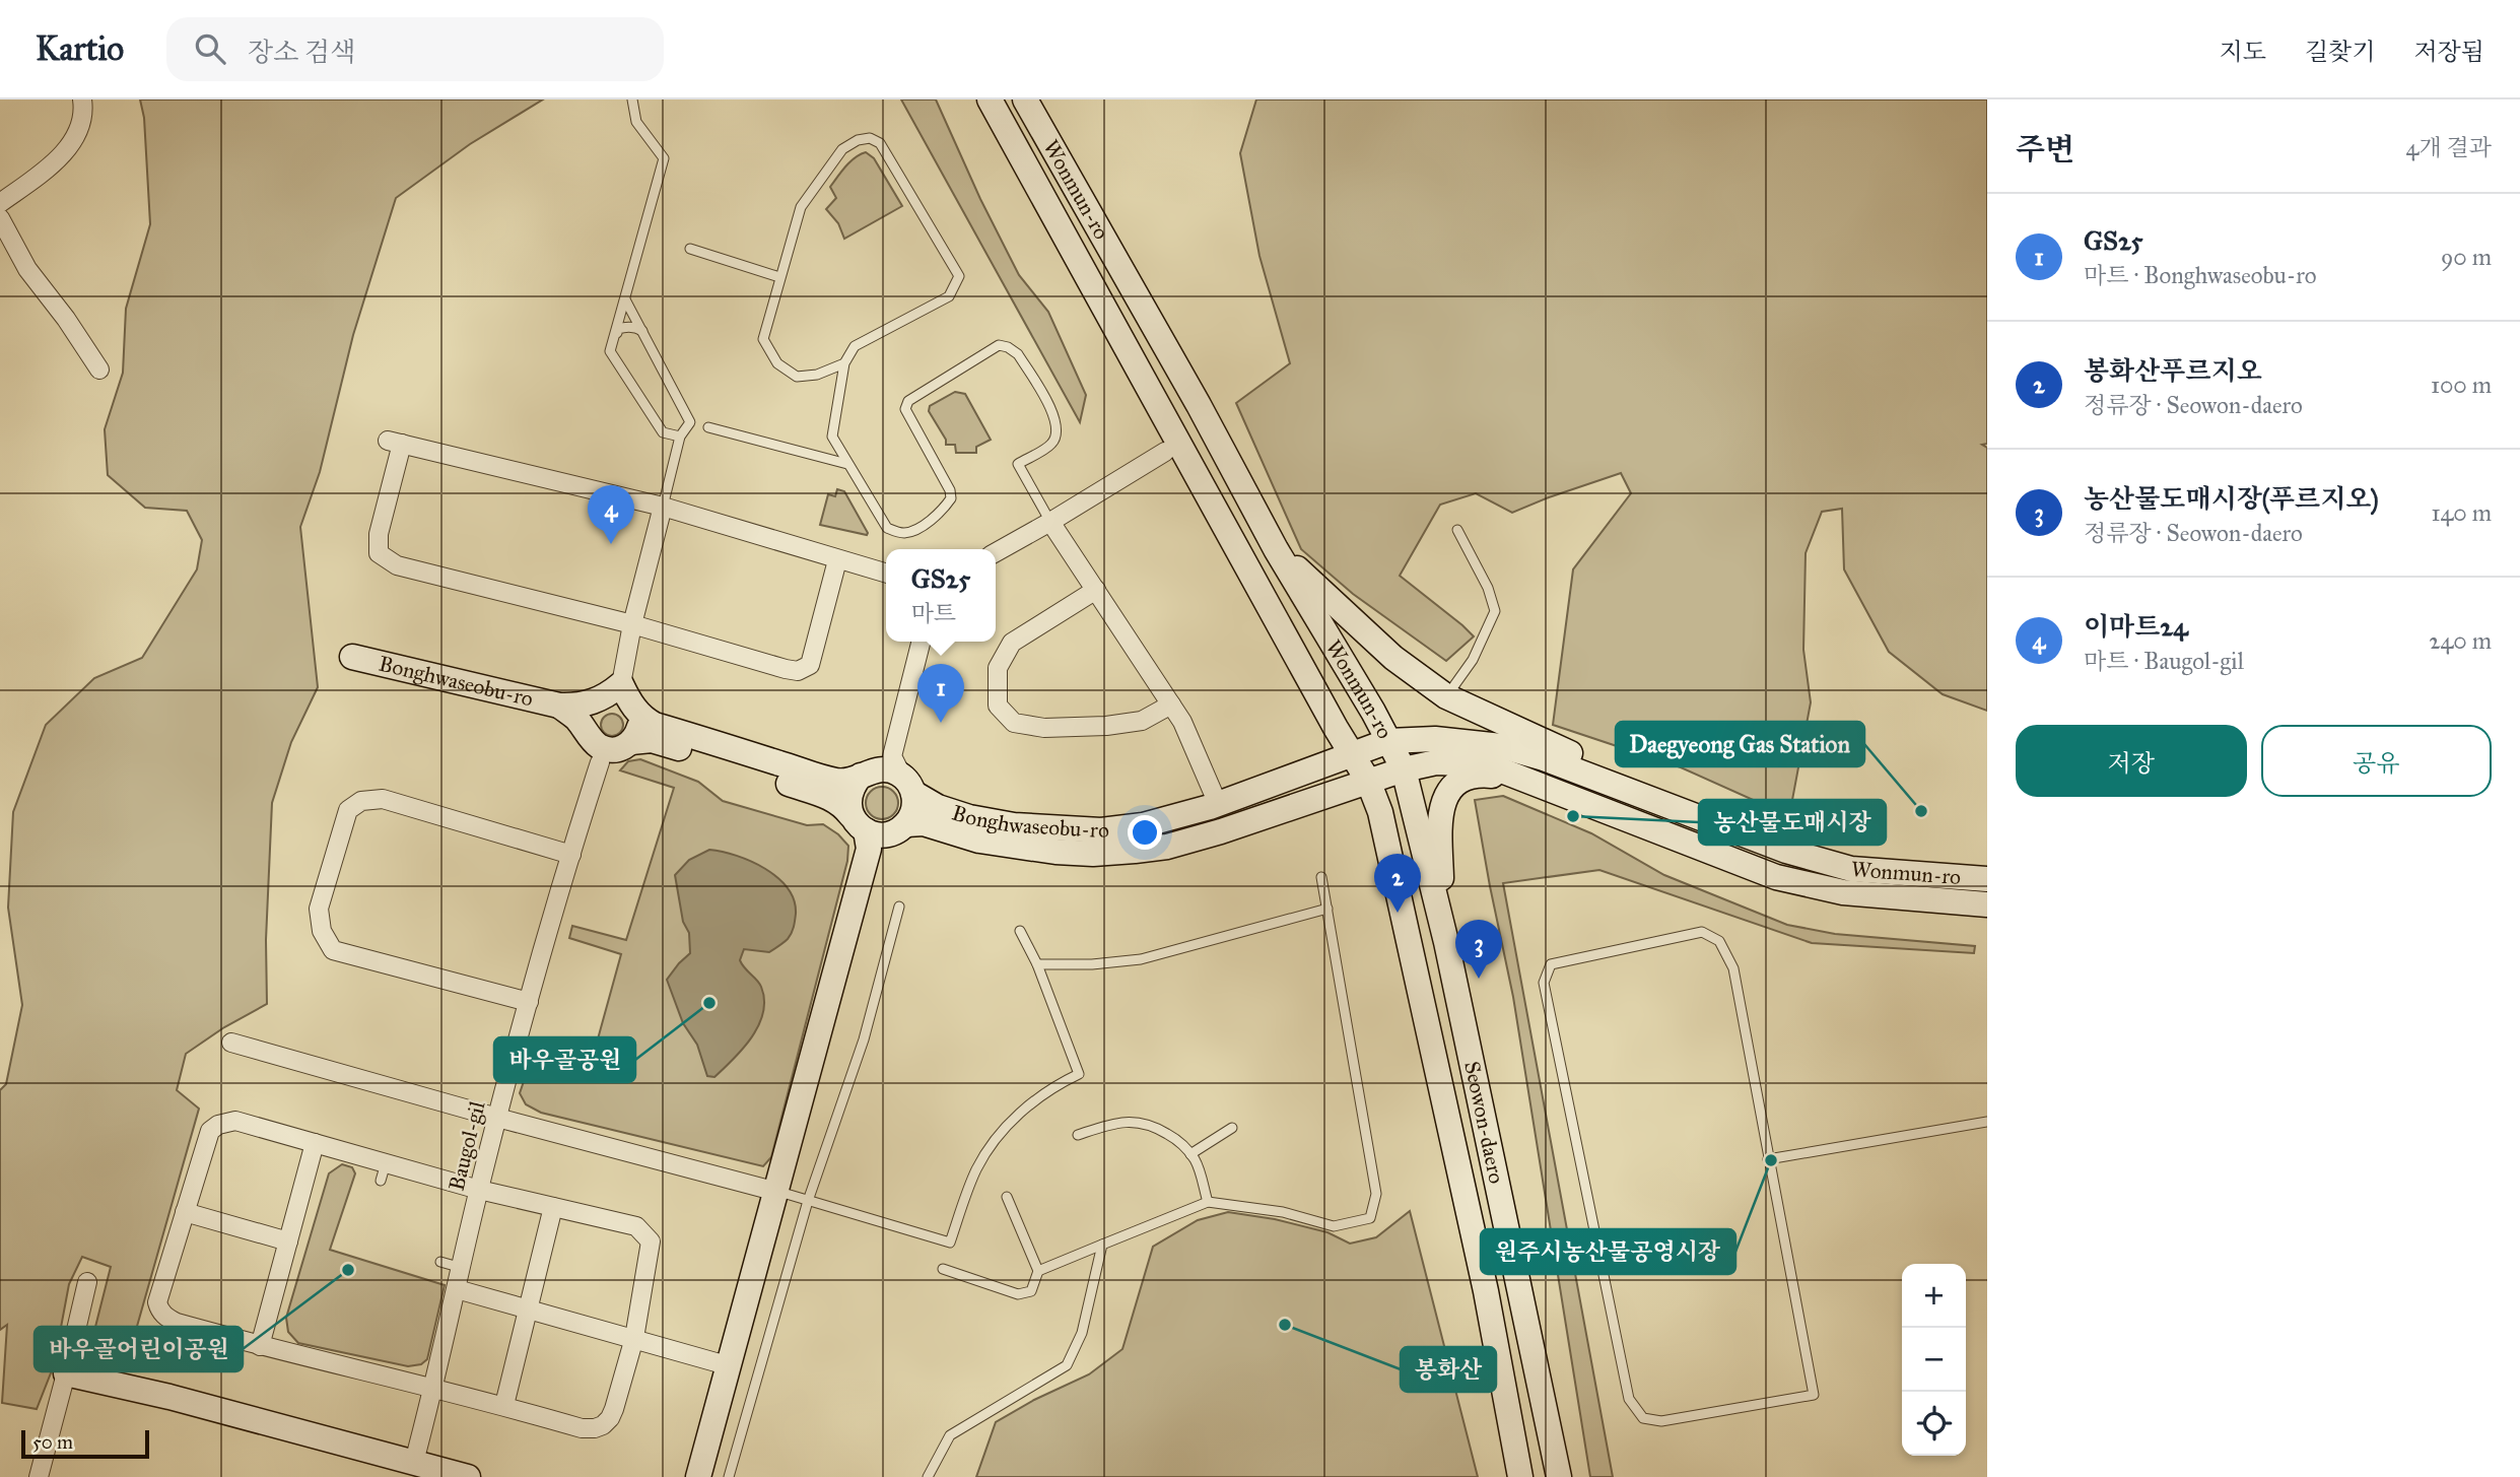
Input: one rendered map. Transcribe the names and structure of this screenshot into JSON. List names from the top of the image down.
{
  "streets": {
    "street": [
      "Wonmun-ro",
      "Bonghwaseobu-ro",
      "Seowon-daero",
      "Baugol-gil"
    ]
  },
  "crossings": [
    ["Wonmun-ro", "Bonghwaseobu-ro"],
    ["Wonmun-ro", "Seowon-daero"],
    ["Bonghwaseobu-ro", "Seowon-daero"]
  ],
  "places": [
    "Daegyeong Gas Station",
    "농산물도매시장",
    "바우골공원",
    "원주시농산물공영시장",
    "바우골어린이공원",
    "봉화산"
  ],
  "scale_bar": "50 m",
  "page": {
    "header": "Kartio",
    "search": "장소 검색",
    "nav": ["지도", "길찾기", "저장됨"],
    "heading": ["주변", "4개 결과"],
    "list": [
      {
        "mark": "1",
        "name": "GS25",
        "note": "마트 · Bonghwaseobu-ro",
        "value": "90 m"
      },
      {
        "mark": "2",
        "name": "봉화산푸르지오",
        "note": "정류장 · Seowon-daero",
        "value": "100 m"
      },
      {
        "mark": "3",
        "name": "농산물도매시장(푸르지오)",
        "note": "정류장 · Seowon-daero",
        "value": "140 m"
      },
      {
        "mark": "4",
        "name": "이마트24",
        "note": "마트 · Baugol-gil",
        "value": "240 m"
      }
    ],
    "pins": [
      "4",
      "1",
      "2",
      "3"
    ],
    "popup": ["GS25", "마트"],
    "buttons": ["저장", "공유"],
    "map_buttons": ["+", "−"],
    "scale": "50 m"
  }
}
